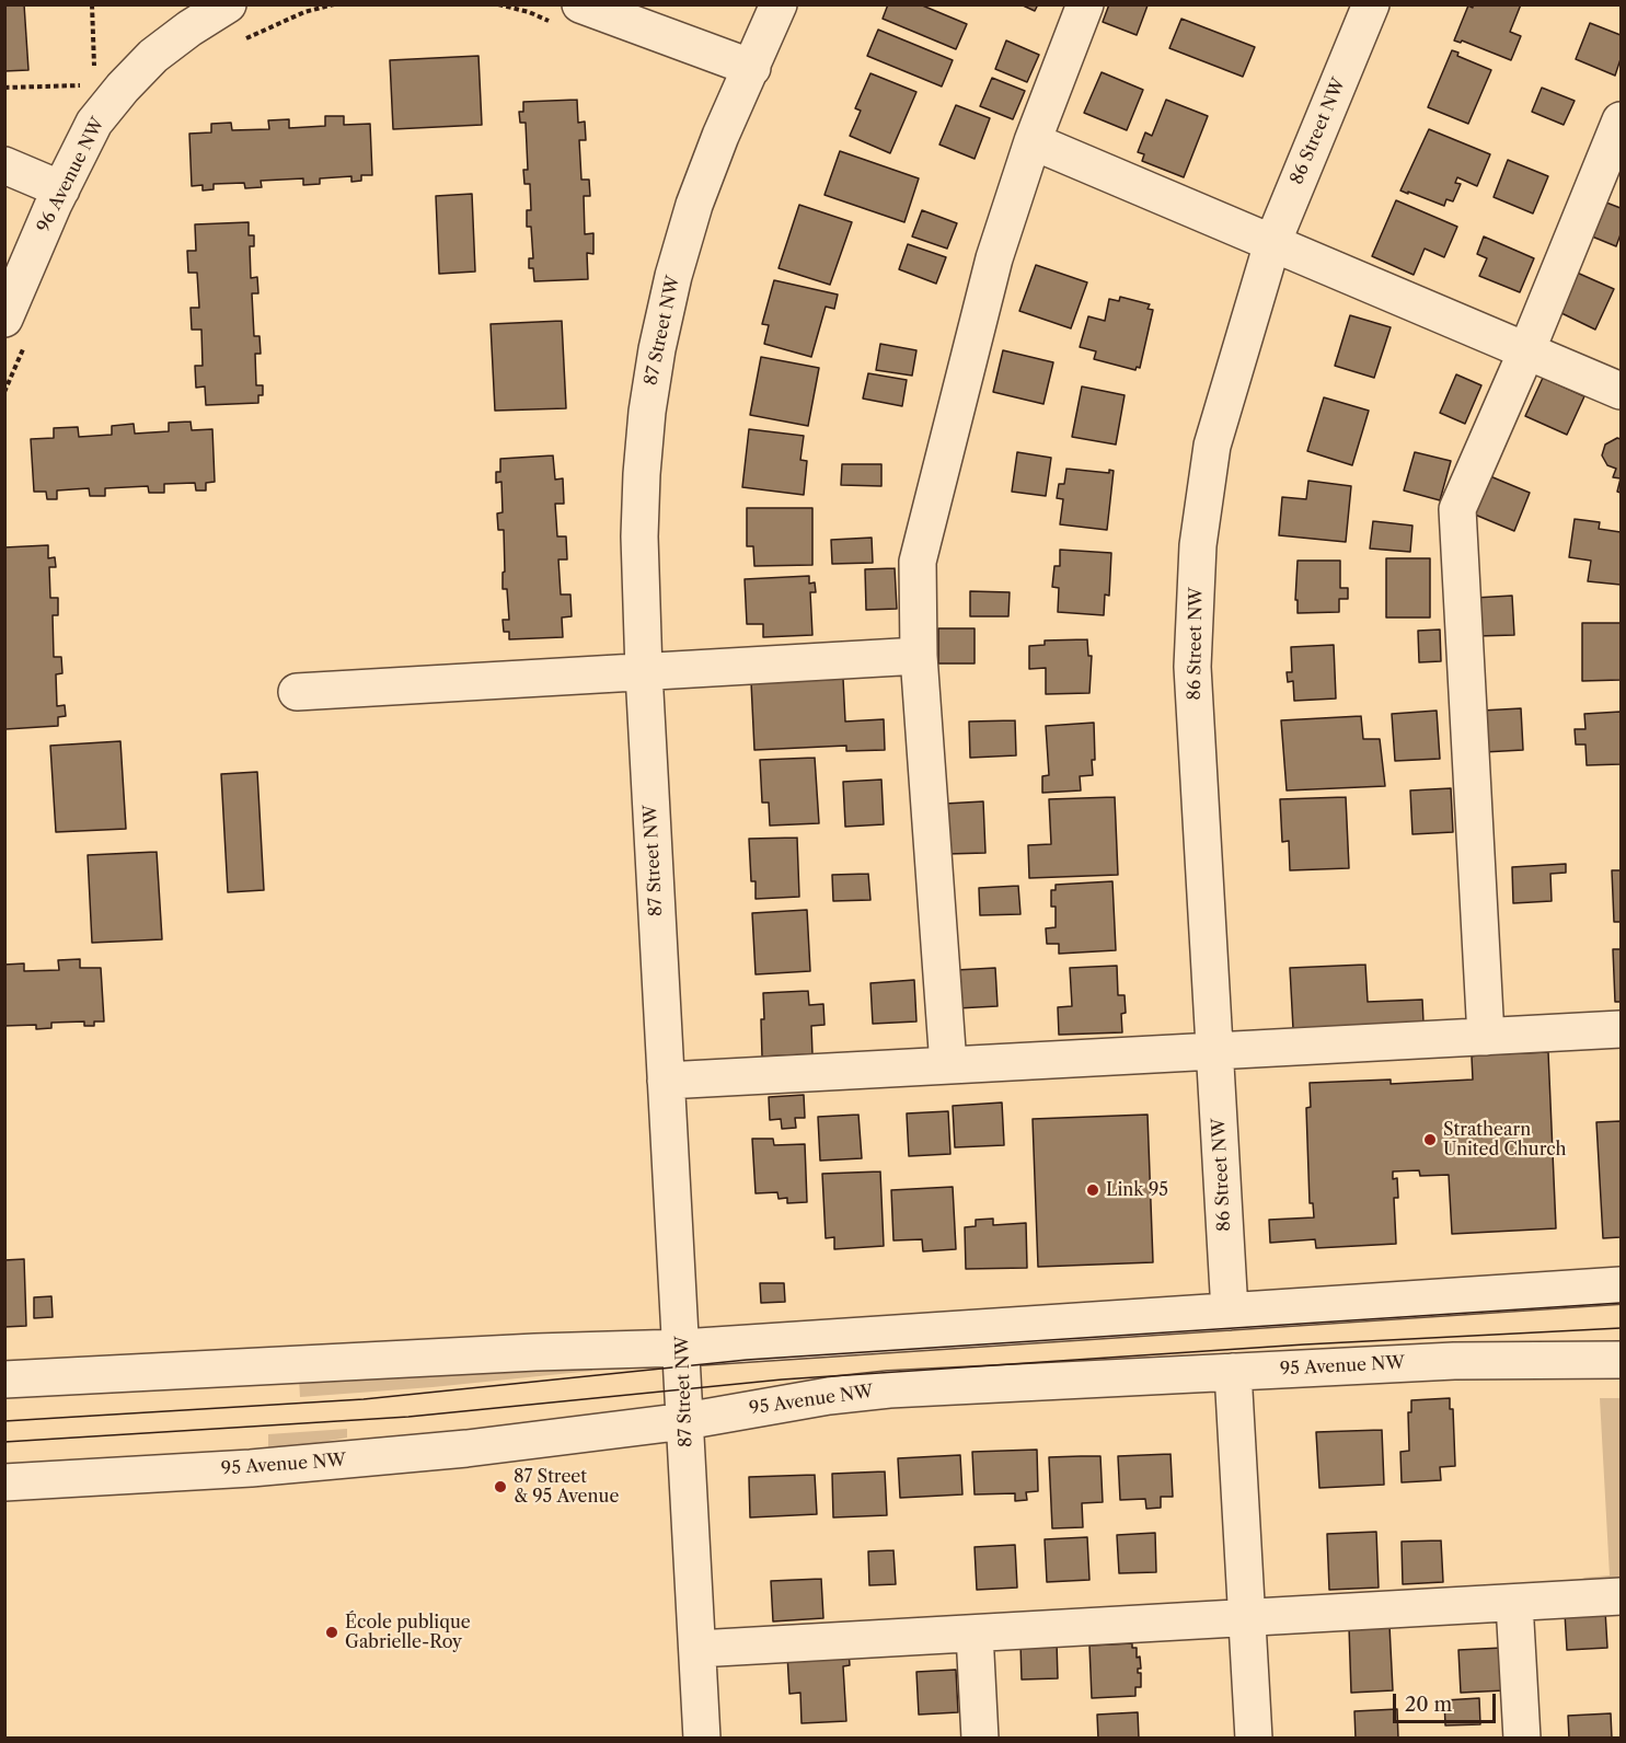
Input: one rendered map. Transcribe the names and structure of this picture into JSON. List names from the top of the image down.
{
  "streets": {
    "street": [
      "86 Street NW",
      "96 Avenue NW",
      "87 Street NW",
      "95 Avenue NW"
    ]
  },
  "crossings": [
    ["87 Street NW", "95 Avenue NW"]
  ],
  "places": [
    "Strathearn United Church",
    "Link 95",
    "87 Street & 95 Avenue",
    "École publique Gabrielle-Roy"
  ],
  "scale_bar": "20 m"
}
